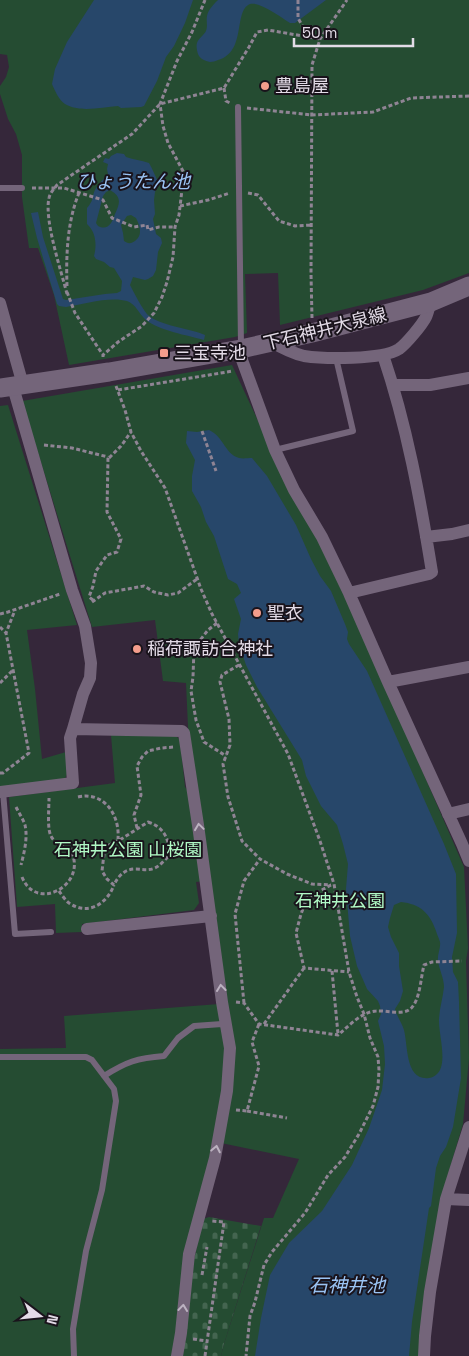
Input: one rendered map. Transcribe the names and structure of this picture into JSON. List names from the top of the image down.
{
  "streets": {
    "main road": ["下石神井大泉線"]
  },
  "water": ["ひょうたん池", "石神井池"],
  "parks": ["石神井公園 山桜園", "石神井公園"],
  "places": {
    "other": ["豊島屋", "聖衣", "稲荷諏訪合神社"],
    "transit": ["三宝寺池"]
  },
  "scale_bar": "50 m",
  "north": "right"
}
